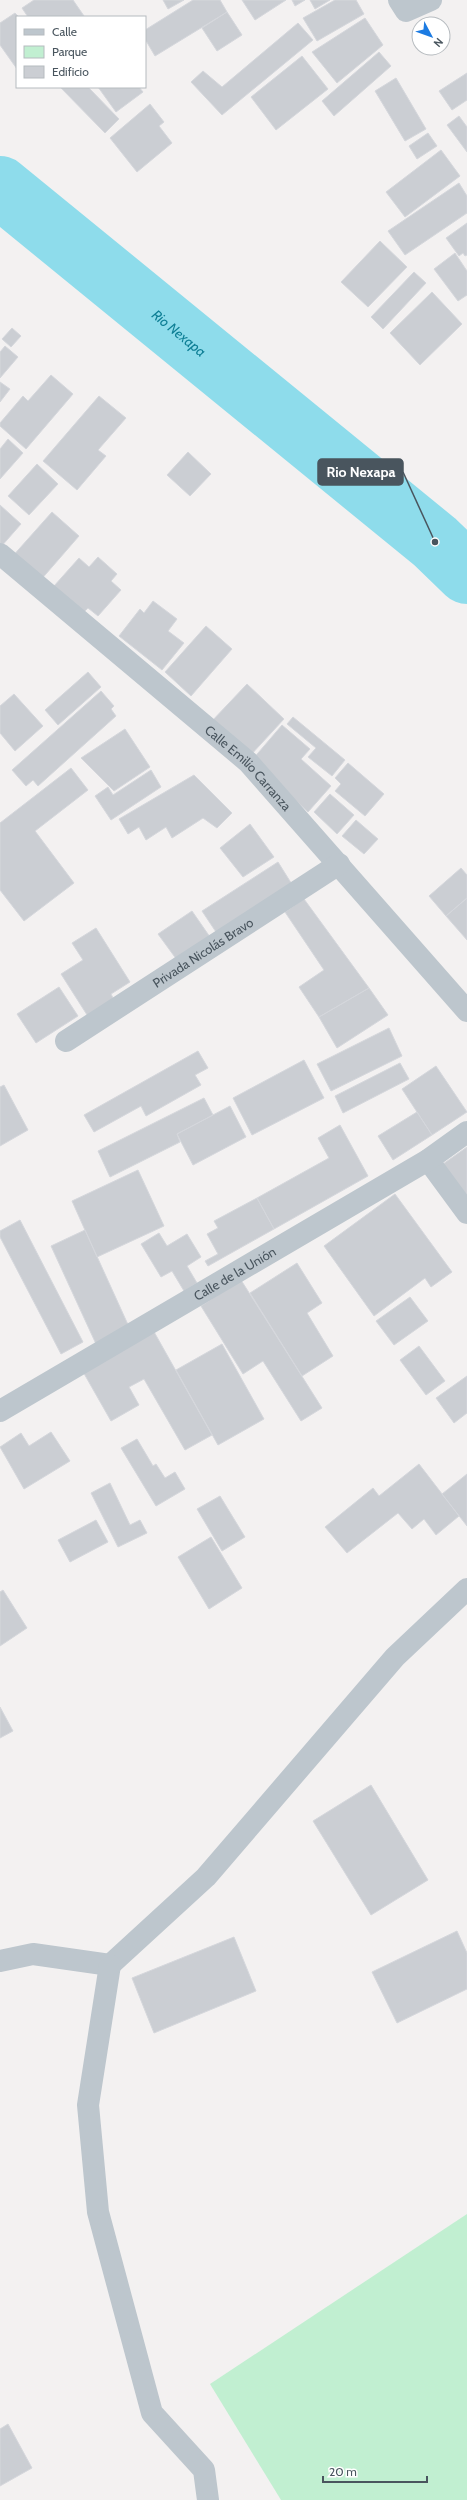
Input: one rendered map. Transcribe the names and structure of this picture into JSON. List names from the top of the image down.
{
  "streets": {
    "street": ["Calle Emilio Carranza", "Privada Nicolás Bravo", "Calle de la Unión"]
  },
  "crossings": [
    ["Calle Emilio Carranza", "Privada Nicolás Bravo"]
  ],
  "water": ["Rio Nexapa"],
  "places": ["Rio Nexapa"],
  "legend": ["Calle", "Parque", "Edificio"],
  "scale_bar": "20 m",
  "north": "bottom right"
}
